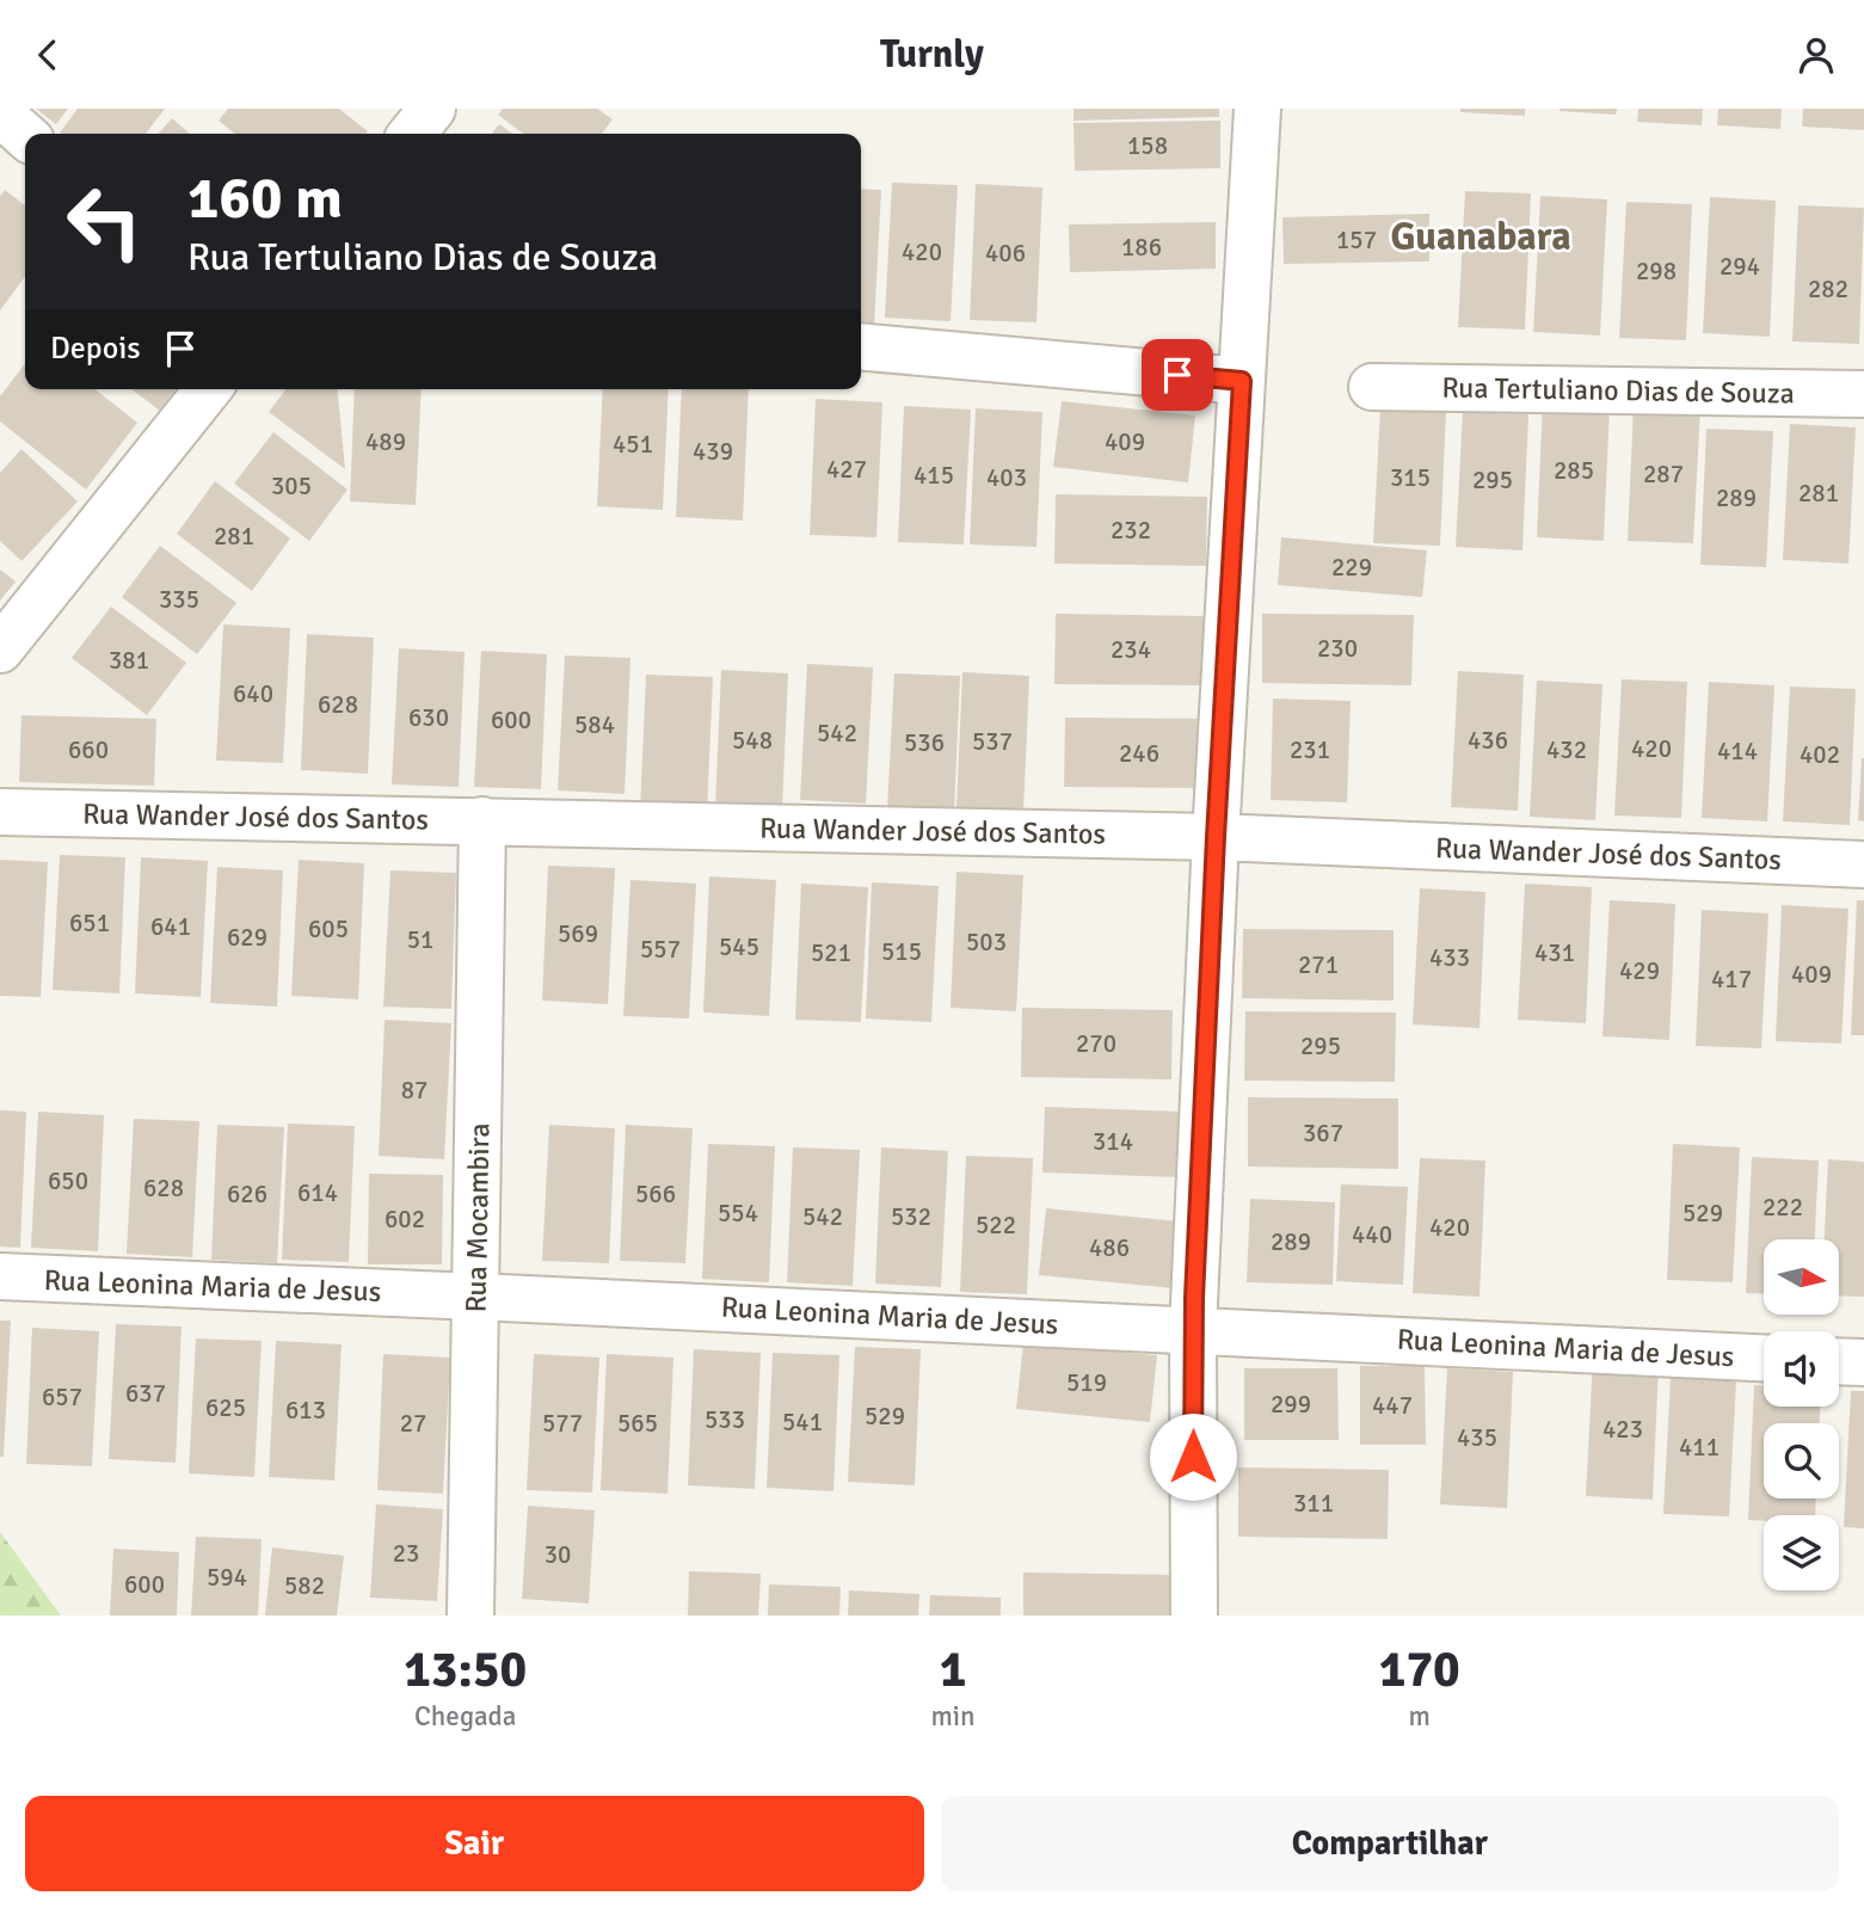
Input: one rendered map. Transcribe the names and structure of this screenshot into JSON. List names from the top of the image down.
{
  "streets": {
    "street": [
      "Rua Tertuliano Dias de Souza",
      "Rua Wander José dos Santos",
      "Rua Mocambira",
      "Rua Leonina Maria de Jesus"
    ]
  },
  "crossings": [
    ["Rua Wander José dos Santos", "Rua Mocambira"],
    ["Rua Mocambira", "Rua Leonina Maria de Jesus"]
  ],
  "districts": ["Guanabara"],
  "house_numbers": [
    "158",
    "157",
    "186",
    "420",
    "406",
    "294",
    "298",
    "282",
    "489",
    "409",
    "451",
    "439",
    "427",
    "285",
    "287",
    "415",
    "403",
    "315",
    "295",
    "305",
    "281",
    "289",
    "232",
    "281",
    "229",
    "335",
    "230",
    "234",
    "381",
    "640",
    "628",
    "630",
    "600",
    "584",
    "542",
    "548",
    "436",
    "537",
    "536",
    "420",
    "660",
    "231",
    "432",
    "414",
    "246",
    "402",
    "651",
    "641",
    "605",
    "569",
    "629",
    "51",
    "503",
    "545",
    "557",
    "515",
    "521",
    "431",
    "433",
    "271",
    "429",
    "409",
    "417",
    "270",
    "295",
    "87",
    "367",
    "314",
    "650",
    "628",
    "614",
    "626",
    "566",
    "222",
    "554",
    "529",
    "542",
    "532",
    "602",
    "522",
    "420",
    "440",
    "289",
    "486",
    "519",
    "637",
    "657",
    "299",
    "447",
    "625",
    "613",
    "529",
    "533",
    "541",
    "27",
    "577",
    "565",
    "423",
    "435",
    "411",
    "311",
    "23",
    "30",
    "594",
    "600",
    "582"
  ],
  "north": "right",
  "page": {
    "header": "Turnly",
    "turn": ["160 m", "Rua Tertuliano Dias de Souza"],
    "then": "Depois",
    "eta": [
      "13:50",
      "Chegada",
      "1",
      "min",
      "170",
      "m"
    ],
    "buttons": ["Sair", "Compartilhar"]
  }
}
